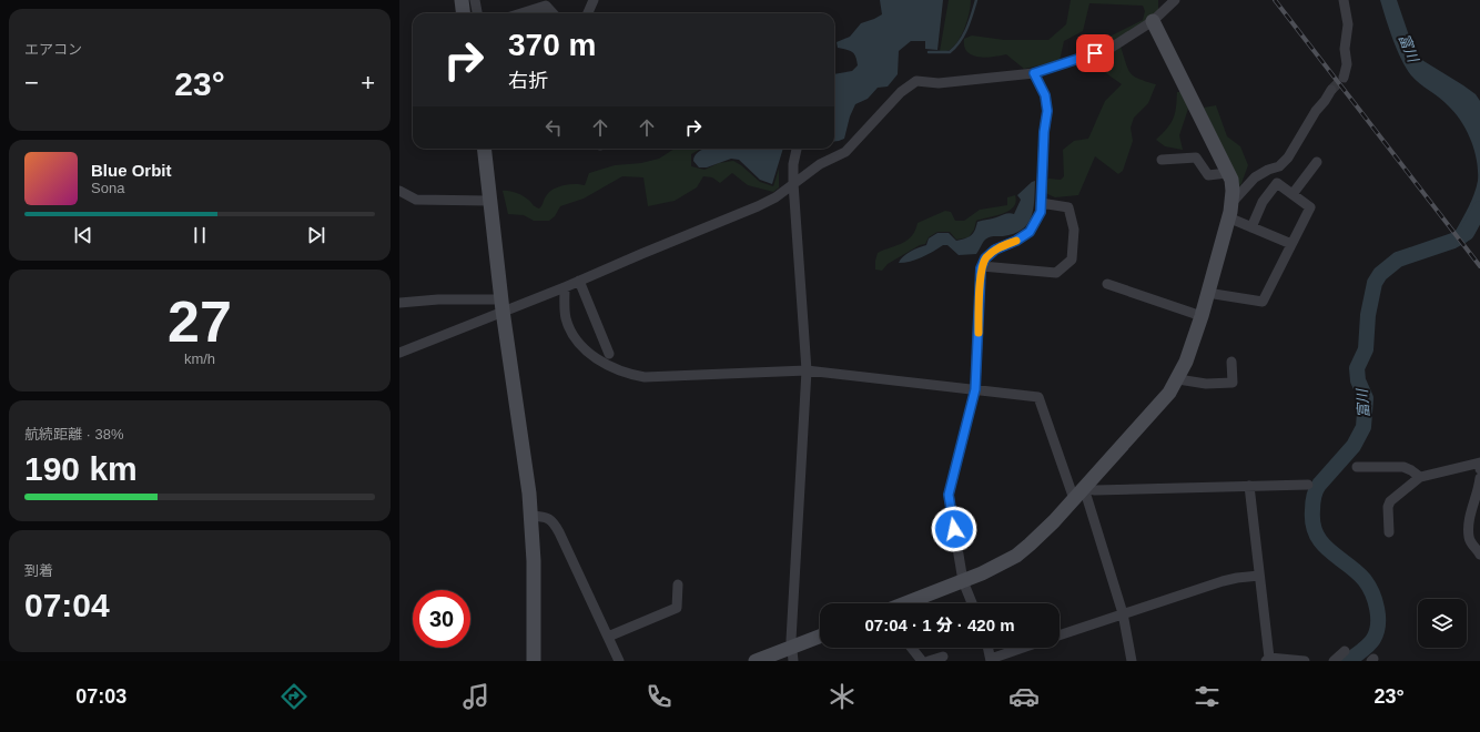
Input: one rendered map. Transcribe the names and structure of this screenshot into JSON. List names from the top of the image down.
{
  "water": ["富川"],
  "page": {
    "tile": [
      "エアコン",
      ["27", "km/h"],
      ["航続距離 · 38%", "190 km"],
      ["到着", "07:04"]
    ],
    "turn": ["370 m", "右折"],
    "heat": ["−", "23°", "+"],
    "song": ["Blue Orbit", "Sona"],
    "limit": "30",
    "trip": "07:04 · 1 分 · 420 m",
    "tabs": ["07:03", "23°"]
  }
}
